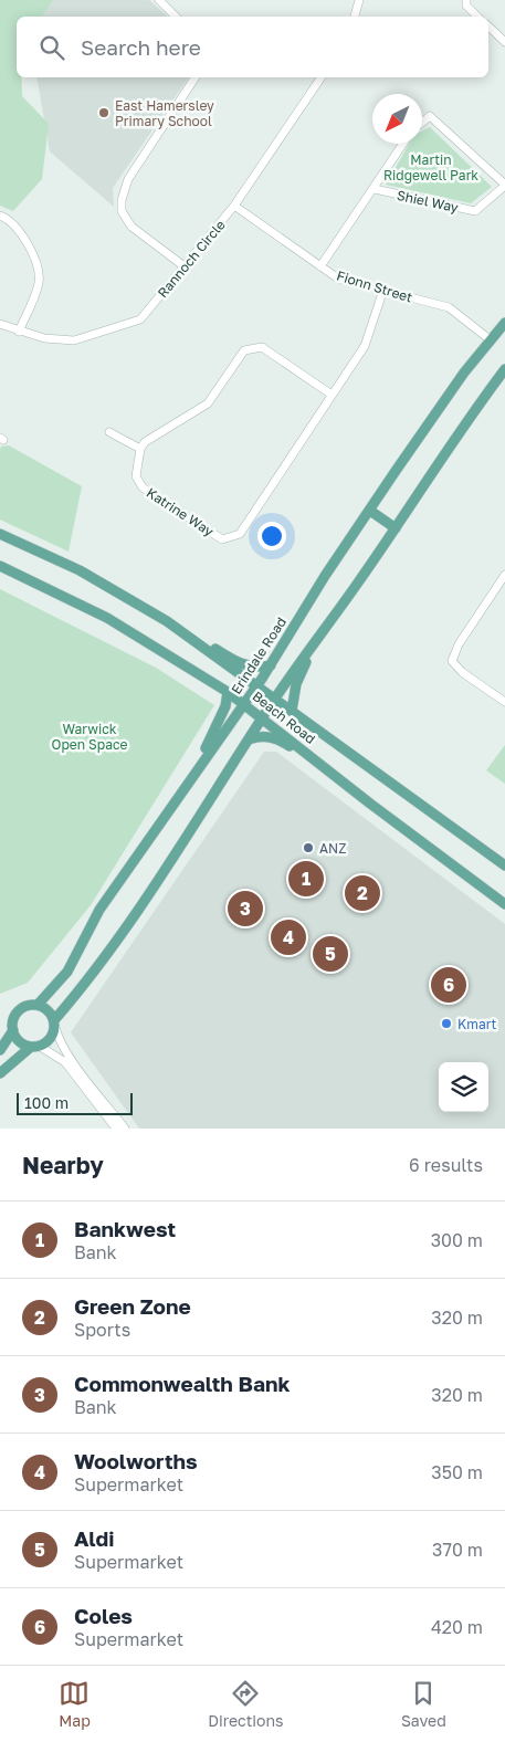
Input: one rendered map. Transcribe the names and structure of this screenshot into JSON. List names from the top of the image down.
{
  "streets": {
    "main road": ["Erindale Road", "Beach Road"],
    "street": [
      "Shiel Way",
      "Rannoch Circle",
      "Fionn Street",
      "Katrine Way"
    ]
  },
  "crossings": [
    ["Shiel Way", "Fionn Street"],
    ["Rannoch Circle", "Fionn Street"],
    ["Fionn Street", "Katrine Way"],
    ["Fionn Street", "Erindale Road"],
    ["Erindale Road", "Beach Road"]
  ],
  "parks": ["Martin Ridgewell Park", "Warwick Open Space"],
  "places": ["East Hamersley Primary School", "ANZ", "Kmart"],
  "scale_bar": "100 m",
  "north": "bottom left",
  "page": {
    "search": "Search here",
    "pins": [
      "1",
      "2",
      "3",
      "4",
      "5",
      "6"
    ],
    "scale": "100 m",
    "heading": ["Nearby", "6 results"],
    "list": [
      {
        "mark": "1",
        "name": "Bankwest",
        "note": "Bank",
        "value": "300 m"
      },
      {
        "mark": "2",
        "name": "Green Zone",
        "note": "Sports",
        "value": "320 m"
      },
      {
        "mark": "3",
        "name": "Commonwealth Bank",
        "note": "Bank",
        "value": "320 m"
      },
      {
        "mark": "4",
        "name": "Woolworths",
        "note": "Supermarket",
        "value": "350 m"
      },
      {
        "mark": "5",
        "name": "Aldi",
        "note": "Supermarket",
        "value": "370 m"
      },
      {
        "mark": "6",
        "name": "Coles",
        "note": "Supermarket",
        "value": "420 m"
      }
    ],
    "nav": ["Map", "Directions", "Saved"]
  }
}
